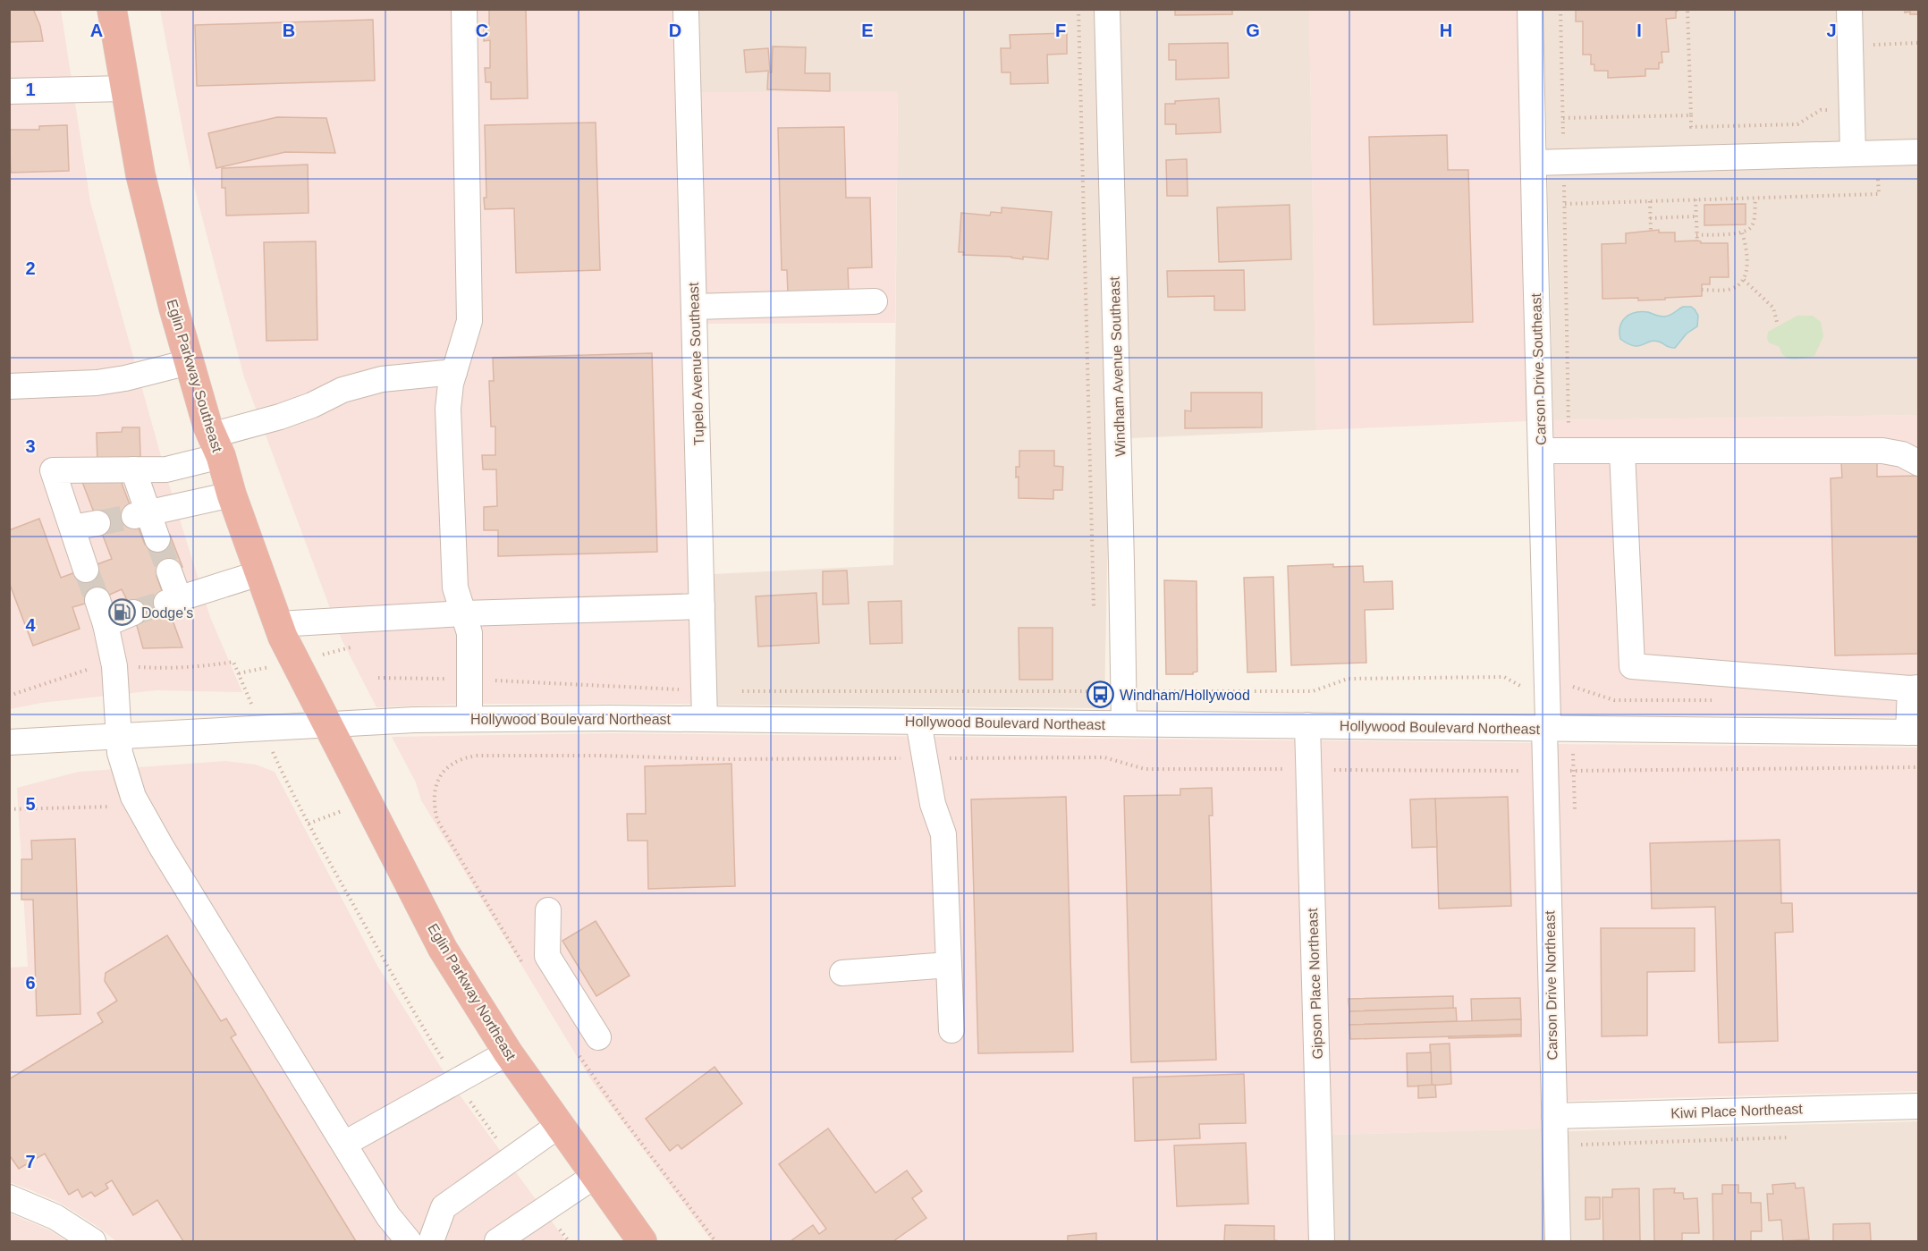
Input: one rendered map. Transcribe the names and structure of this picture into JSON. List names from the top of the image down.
{
  "streets": {
    "highway": ["Eglin Parkway Southeast", "Eglin Parkway Northeast"],
    "street": [
      "Tupelo Avenue Southeast",
      "Windham Avenue Southeast",
      "Carson Drive Southeast",
      "Hollywood Boulevard Northeast",
      "Gipson Place Northeast",
      "Carson Drive Northeast",
      "Kiwi Place Northeast"
    ]
  },
  "crossings": [
    ["Tupelo Avenue Southeast", "Hollywood Boulevard Northeast"],
    ["Windham Avenue Southeast", "Hollywood Boulevard Northeast"],
    ["Carson Drive Southeast", "Hollywood Boulevard Northeast"],
    ["Carson Drive Southeast", "Carson Drive Northeast"],
    ["Eglin Parkway Southeast", "Hollywood Boulevard Northeast"],
    ["Eglin Parkway Southeast", "Eglin Parkway Northeast"],
    ["Hollywood Boulevard Northeast", "Gipson Place Northeast"],
    ["Hollywood Boulevard Northeast", "Carson Drive Northeast"],
    ["Hollywood Boulevard Northeast", "Eglin Parkway Northeast"],
    ["Carson Drive Northeast", "Kiwi Place Northeast"]
  ],
  "places": {
    "fuel station": ["Dodge's"],
    "bus stop": ["Windham/Hollywood"]
  },
  "grid": {
    "columns": [
      "A",
      "B",
      "C",
      "D",
      "E",
      "F",
      "G",
      "H",
      "I",
      "J"
    ],
    "rows": [
      "1",
      "2",
      "3",
      "4",
      "5",
      "6",
      "7"
    ]
  }
}
